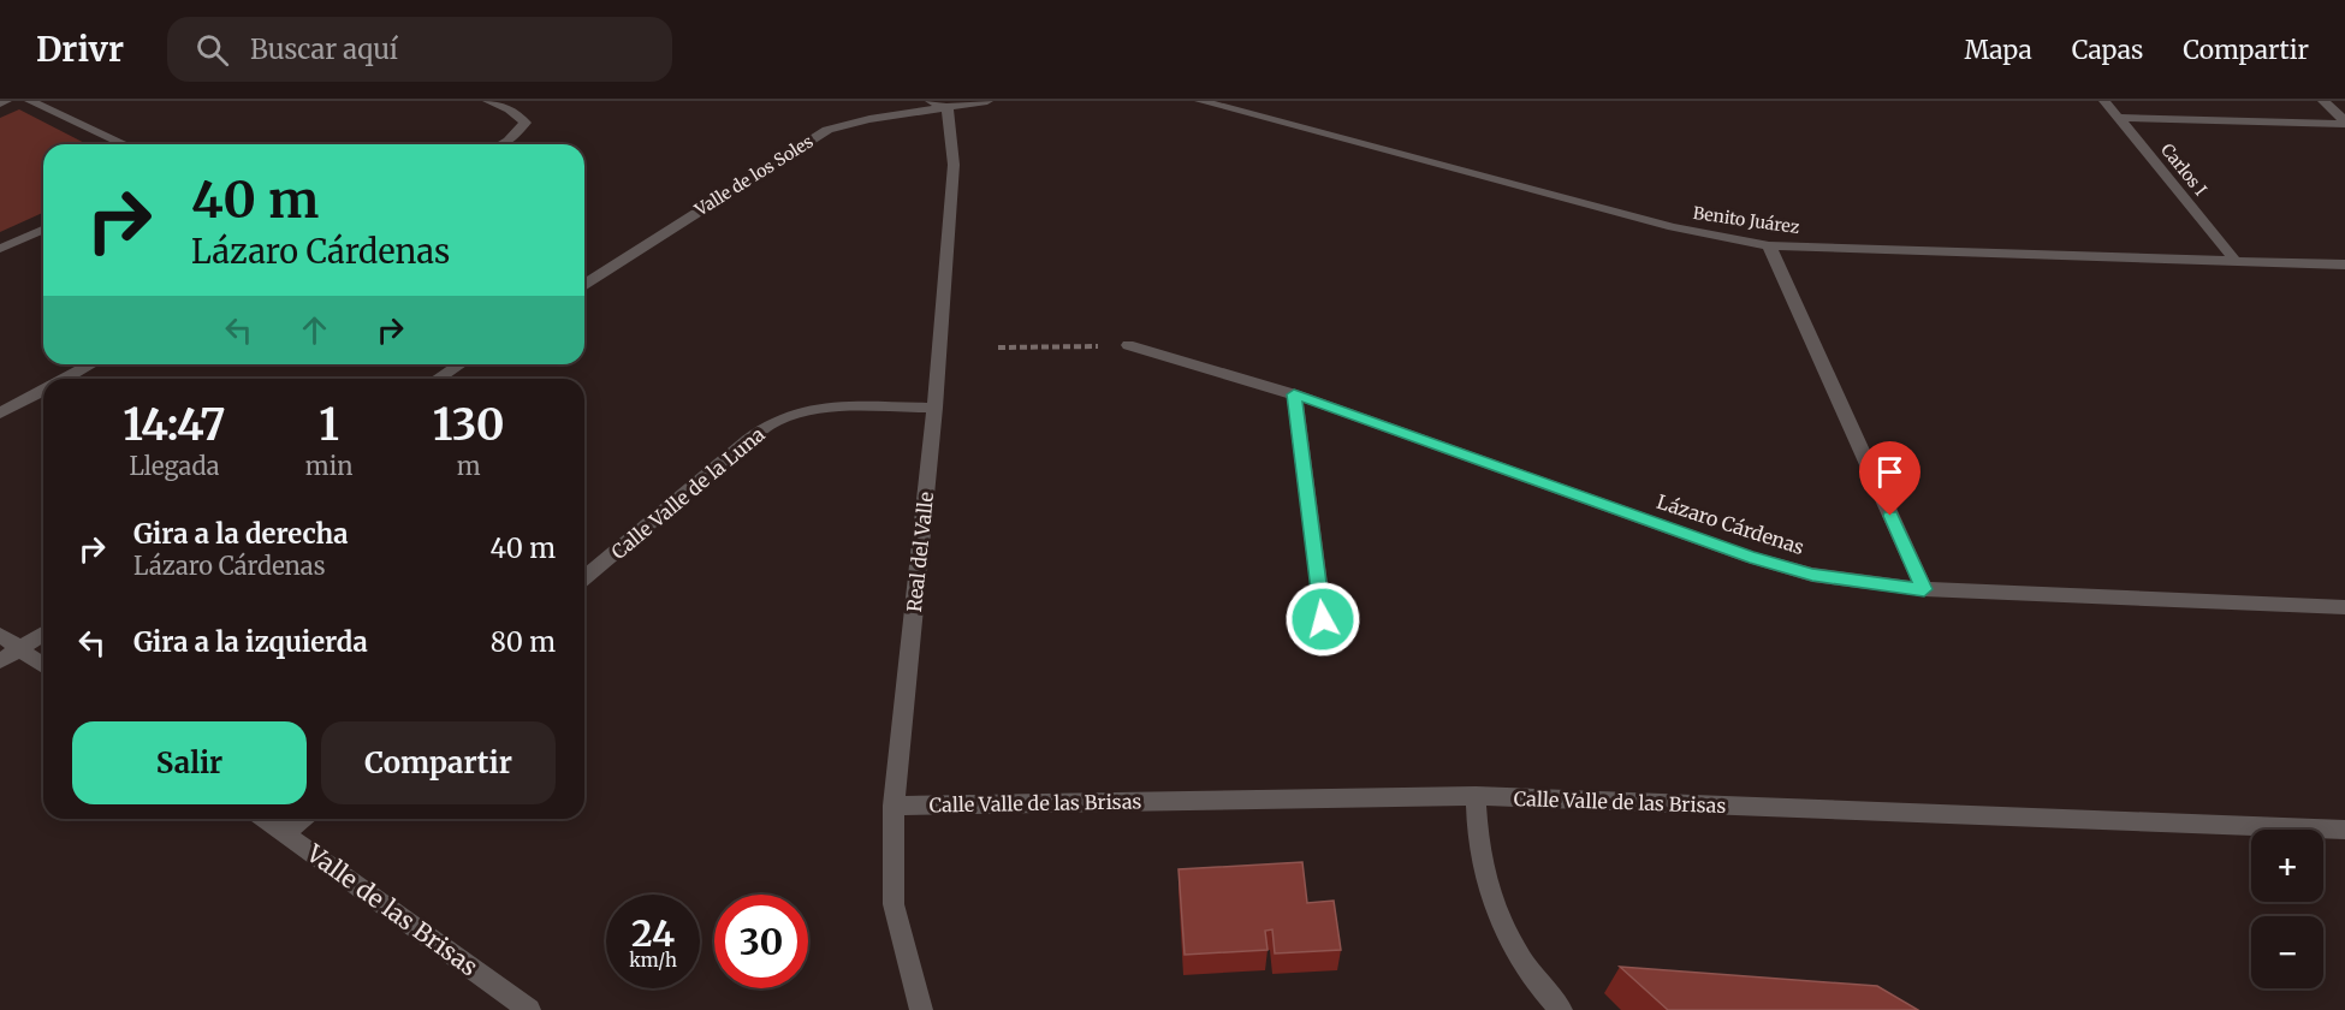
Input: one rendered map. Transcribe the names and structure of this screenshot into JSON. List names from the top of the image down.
{
  "streets": {
    "street": [
      "Carlos I",
      "Valle de los Soles",
      "Benito Juárez",
      "Calle Valle de la Luna",
      "Lázaro Cárdenas",
      "Real del Valle",
      "Calle Valle de las Brisas",
      "Valle de las Brisas"
    ]
  },
  "crossings": [
    ["Carlos I", "Benito Juárez"],
    ["Valle de los Soles", "Real del Valle"],
    ["Calle Valle de la Luna", "Real del Valle"],
    ["Real del Valle", "Calle Valle de las Brisas"]
  ],
  "page": {
    "header": "Drivr",
    "search": "Buscar aquí",
    "nav": ["Mapa", "Capas", "Compartir"],
    "turn": ["40 m", "Lázaro Cárdenas"],
    "eta": [
      "14:47",
      "Llegada",
      "1",
      "min",
      "130",
      "m"
    ],
    "list": [
      {
        "name": "Gira a la derecha",
        "note": "Lázaro Cárdenas",
        "value": "40 m"
      },
      {
        "name": "Gira a la izquierda",
        "value": "80 m"
      }
    ],
    "buttons": ["Salir", "Compartir"],
    "map_buttons": ["+", "−"],
    "speed": "24 km/h",
    "limit": "30"
  }
}
